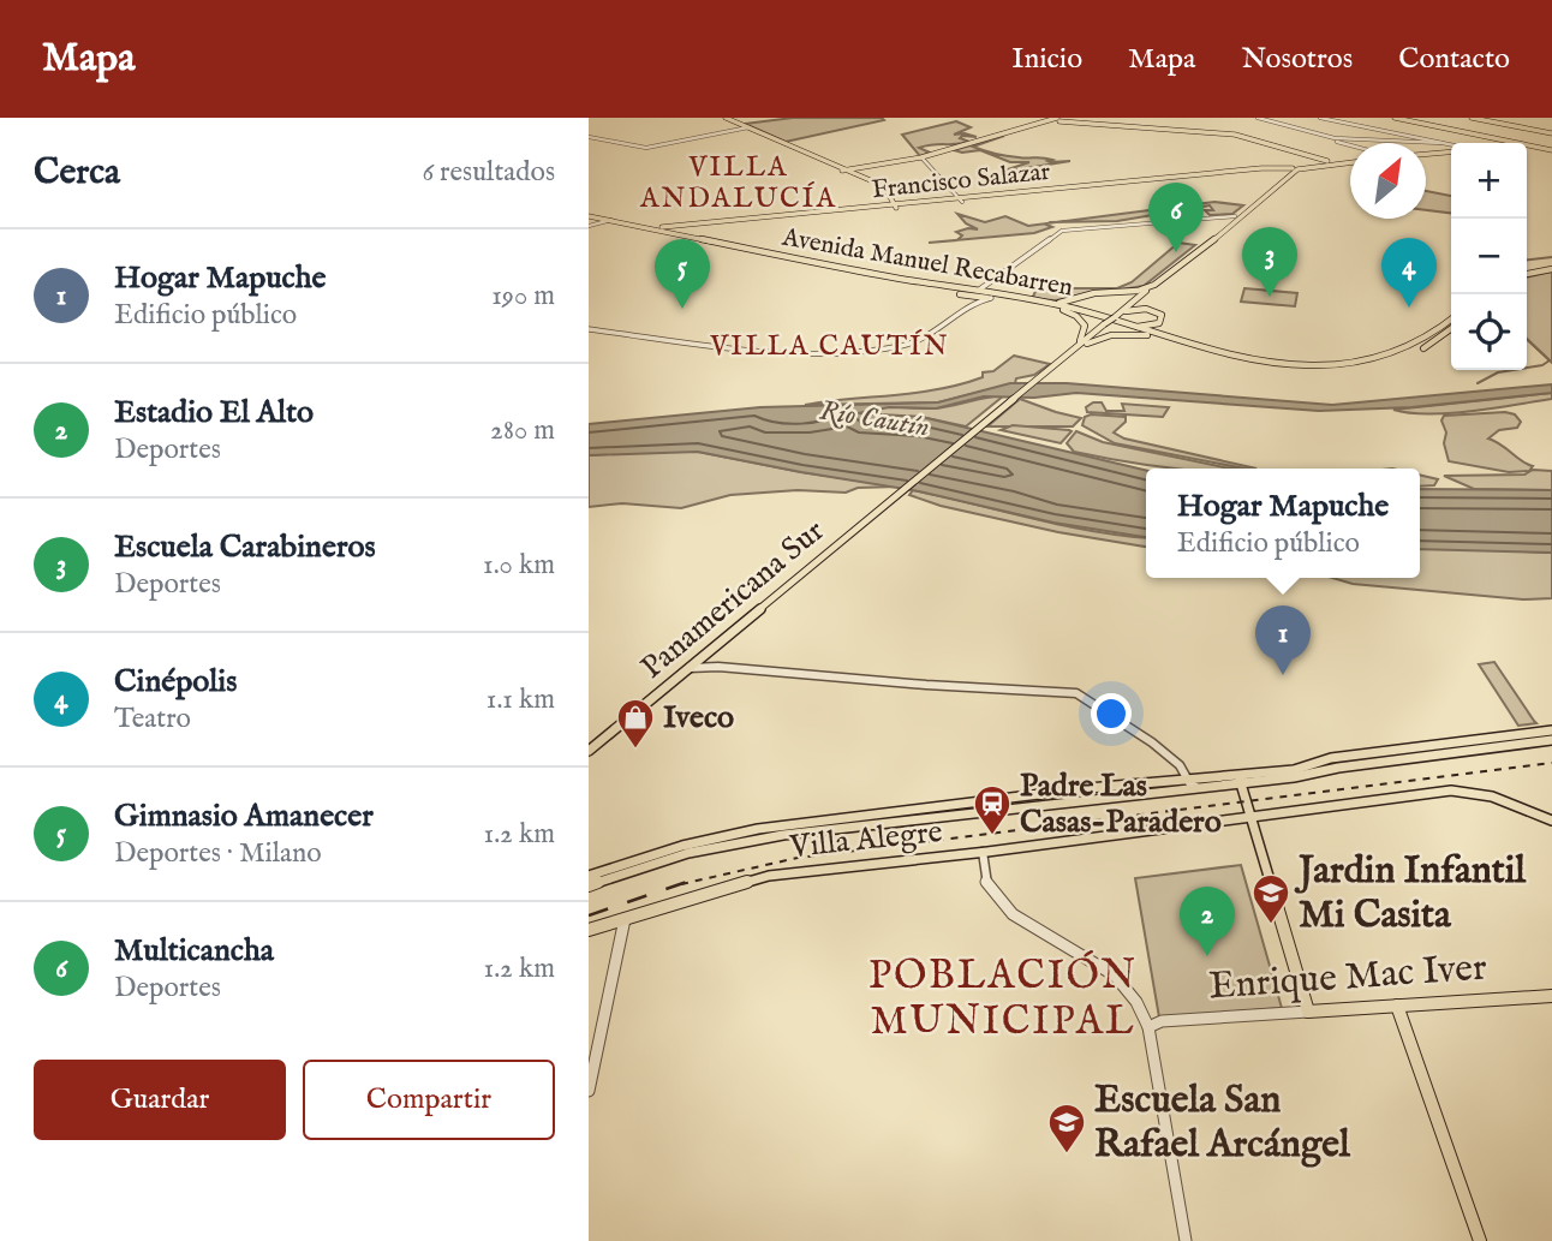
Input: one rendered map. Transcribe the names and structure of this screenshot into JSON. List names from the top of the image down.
{
  "streets": {
    "main road": [
      "Francisco Salazar",
      "Avenida Manuel Recabarren",
      "Panamericana Sur",
      "Villa Alegre",
      "Enrique Mac Iver"
    ]
  },
  "crossings": [
    ["Francisco Salazar", "Avenida Manuel Recabarren"],
    ["Avenida Manuel Recabarren", "Panamericana Sur"]
  ],
  "districts": ["VILLA ANDALUCÍA", "VILLA CAUTÍN", "POBLACIÓN MUNICIPAL"],
  "water": ["Río Cautín"],
  "places": {
    "shop": ["Iveco"],
    "station": ["Padre Las Casas-Paradero"],
    "school or university": ["Jardin Infantil Mi Casita", "Escuela San Rafael Arcángel"]
  },
  "north": "top right",
  "page": {
    "header": "Mapa",
    "nav": [
      "Inicio",
      "Mapa",
      "Nosotros",
      "Contacto"
    ],
    "heading": ["Cerca", "6 resultados"],
    "map_buttons": ["+", "−"],
    "pins": [
      "6",
      "3",
      "4",
      "5",
      "1",
      "2"
    ],
    "list": [
      {
        "mark": "1",
        "name": "Hogar Mapuche",
        "note": "Edificio público",
        "value": "190 m"
      },
      {
        "mark": "2",
        "name": "Estadio El Alto",
        "note": "Deportes",
        "value": "280 m"
      },
      {
        "mark": "3",
        "name": "Escuela Carabineros",
        "note": "Deportes",
        "value": "1.0 km"
      },
      {
        "mark": "4",
        "name": "Cinépolis",
        "note": "Teatro",
        "value": "1.1 km"
      },
      {
        "mark": "5",
        "name": "Gimnasio Amanecer",
        "note": "Deportes · Milano",
        "value": "1.2 km"
      },
      {
        "mark": "6",
        "name": "Multicancha",
        "note": "Deportes",
        "value": "1.2 km"
      }
    ],
    "popup": ["Hogar Mapuche", "Edificio público"],
    "buttons": ["Guardar", "Compartir"]
  }
}
